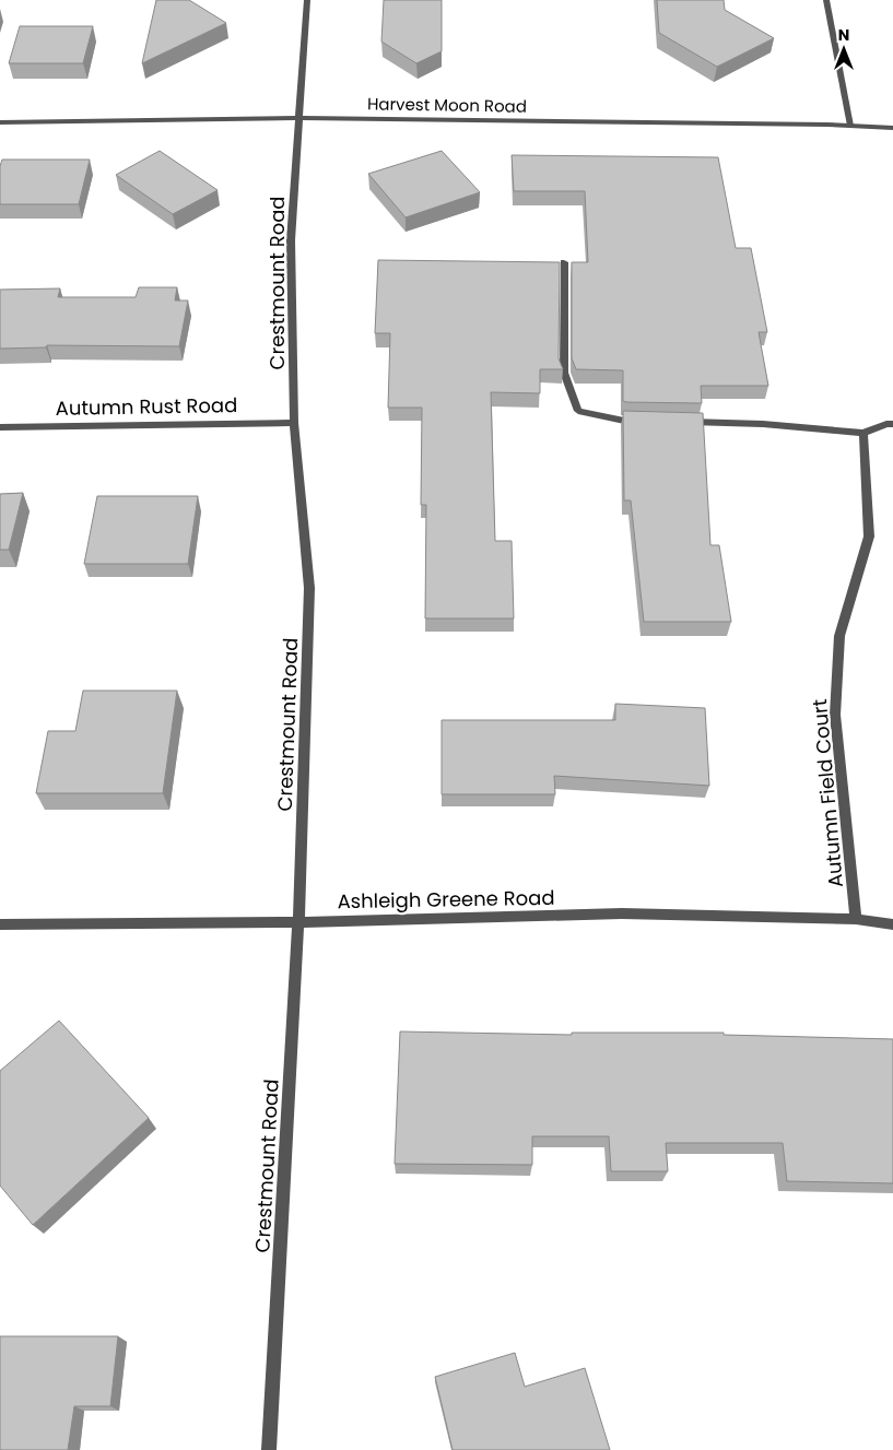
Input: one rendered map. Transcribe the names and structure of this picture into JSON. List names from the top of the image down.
{
  "streets": {
    "street": [
      "Harvest Moon Road",
      "Crestmount Road",
      "Autumn Rust Road",
      "Autumn Field Court",
      "Ashleigh Greene Road"
    ]
  },
  "crossings": [
    ["Harvest Moon Road", "Crestmount Road"],
    ["Crestmount Road", "Autumn Rust Road"],
    ["Crestmount Road", "Ashleigh Greene Road"],
    ["Autumn Field Court", "Ashleigh Greene Road"]
  ],
  "north": "top"
}
